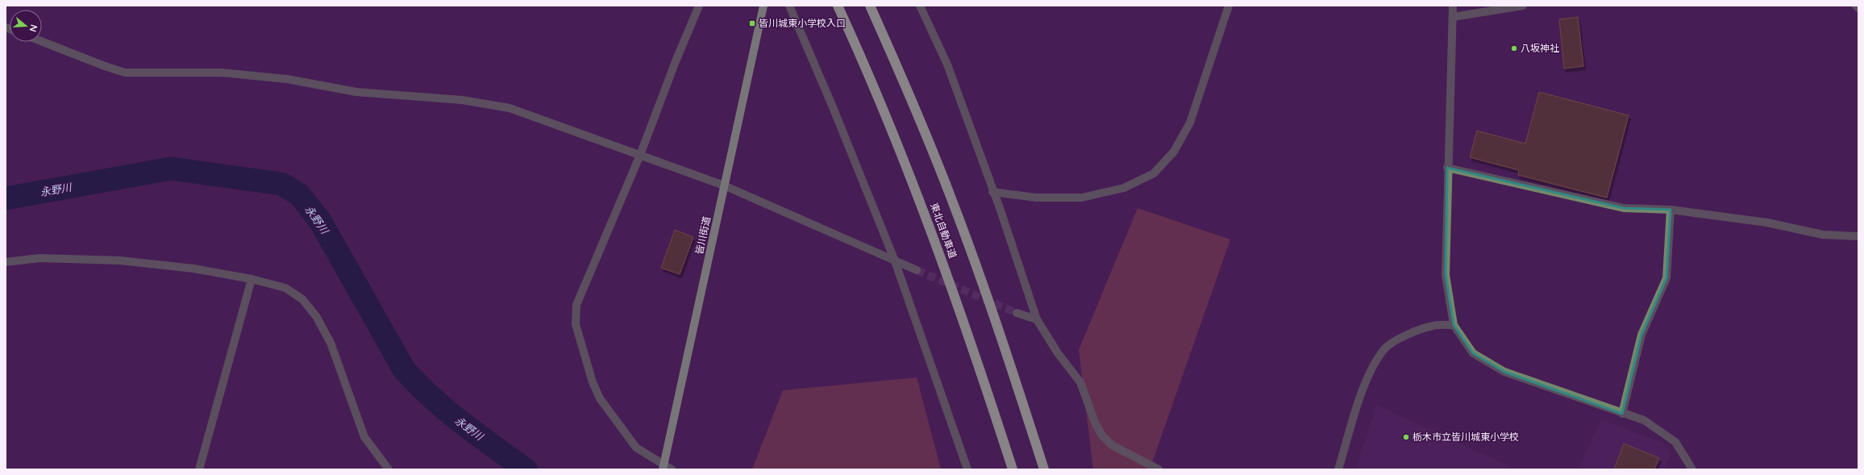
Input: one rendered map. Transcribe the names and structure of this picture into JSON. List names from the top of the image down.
{
  "streets": {
    "highway": ["東北自動車道"],
    "main road": ["皆川街道"]
  },
  "water": ["永野川"],
  "places": {
    "transit": ["皆川城東小学校入口"],
    "other": ["八坂神社", "栃木市立皆川城東小学校"]
  },
  "north": "right"
}
